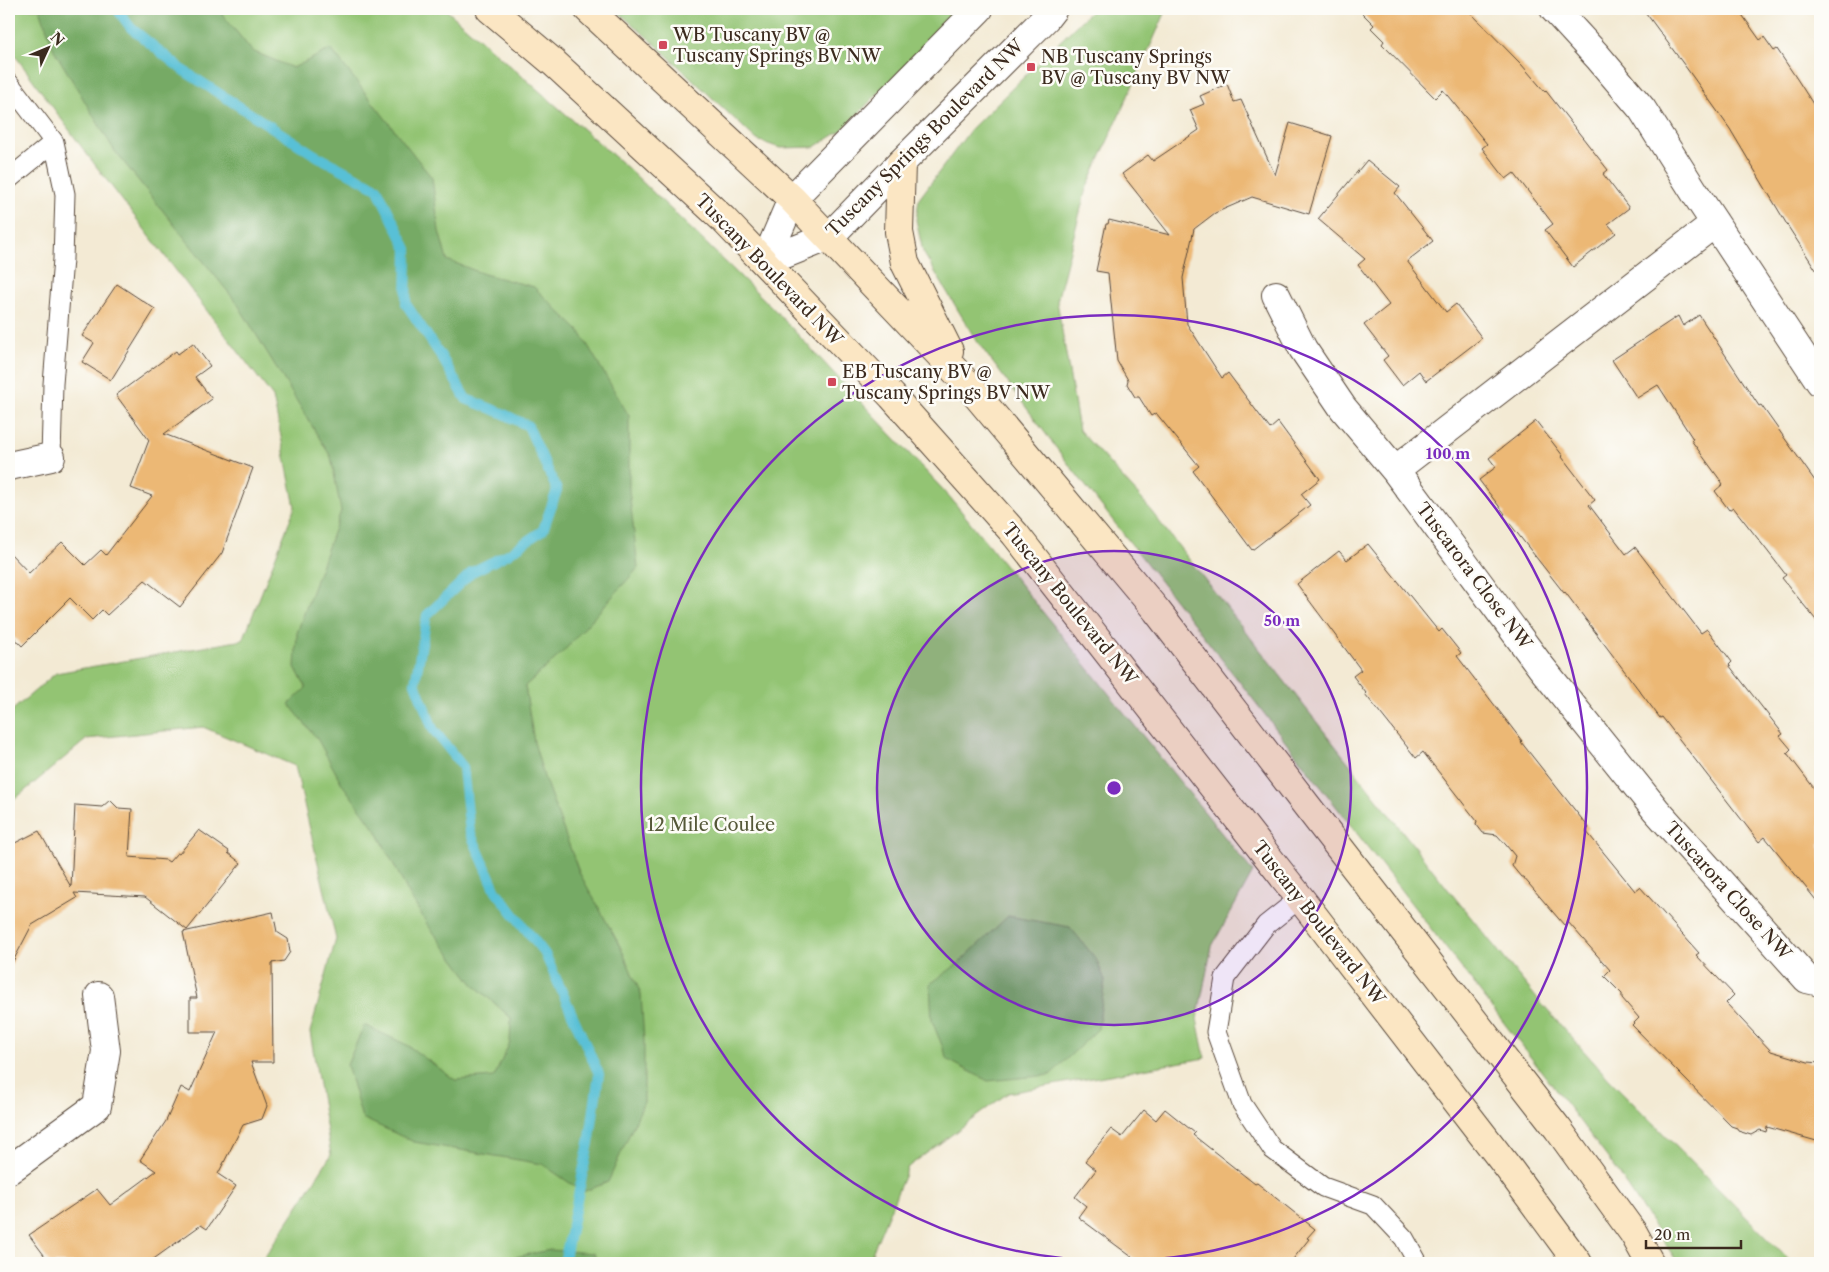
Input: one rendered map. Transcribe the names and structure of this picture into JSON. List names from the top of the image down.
{
  "streets": {
    "street": ["Tuscany Springs Boulevard NW", "Tuscany Boulevard NW", "Tuscarora Close NW"]
  },
  "crossings": [
    ["Tuscany Springs Boulevard NW", "Tuscany Boulevard NW"]
  ],
  "parks": ["12 Mile Coulee"],
  "places": {
    "transit": ["WB Tuscany BV @ Tuscany Springs BV NW", "NB Tuscany Springs BV @ Tuscany BV NW", "EB Tuscany BV @ Tuscany Springs BV NW"]
  },
  "scale_bar": "20 m",
  "north": "top right",
  "rings": ["100 m", "50 m"]
}
